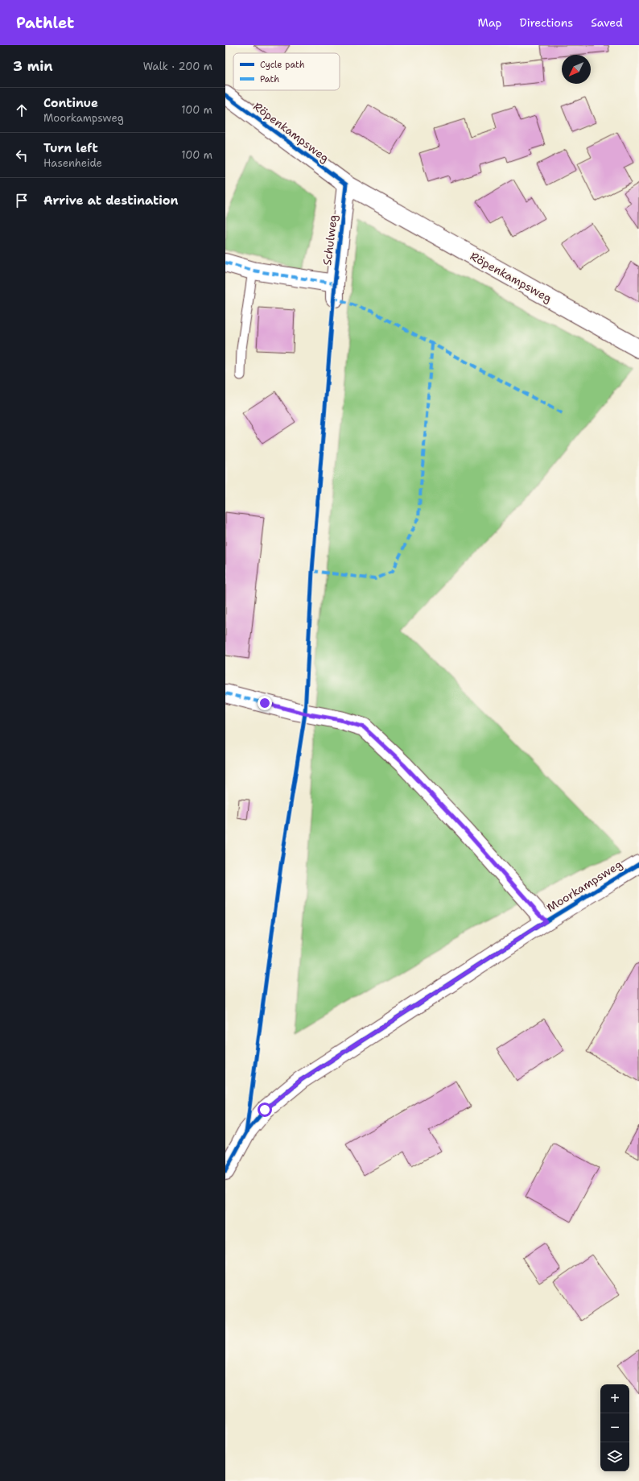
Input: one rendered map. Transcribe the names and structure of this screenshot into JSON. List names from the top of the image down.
{
  "streets": {
    "street": ["Röpenkampsweg", "Schulweg", "Moorkampsweg"]
  },
  "crossings": [
    ["Röpenkampsweg", "Schulweg"]
  ],
  "legend": ["Cycle path", "Path"],
  "north": "bottom left",
  "page": {
    "header": "Pathlet",
    "nav": ["Map", "Directions", "Saved"],
    "heading": ["3 min", "Walk · 200 m"],
    "list": [
      ["Continue", "Moorkampsweg", "100 m"],
      ["Turn left", "Hasenheide", "100 m"],
      "Arrive at destination"
    ],
    "map_buttons": ["+", "−"]
  }
}
